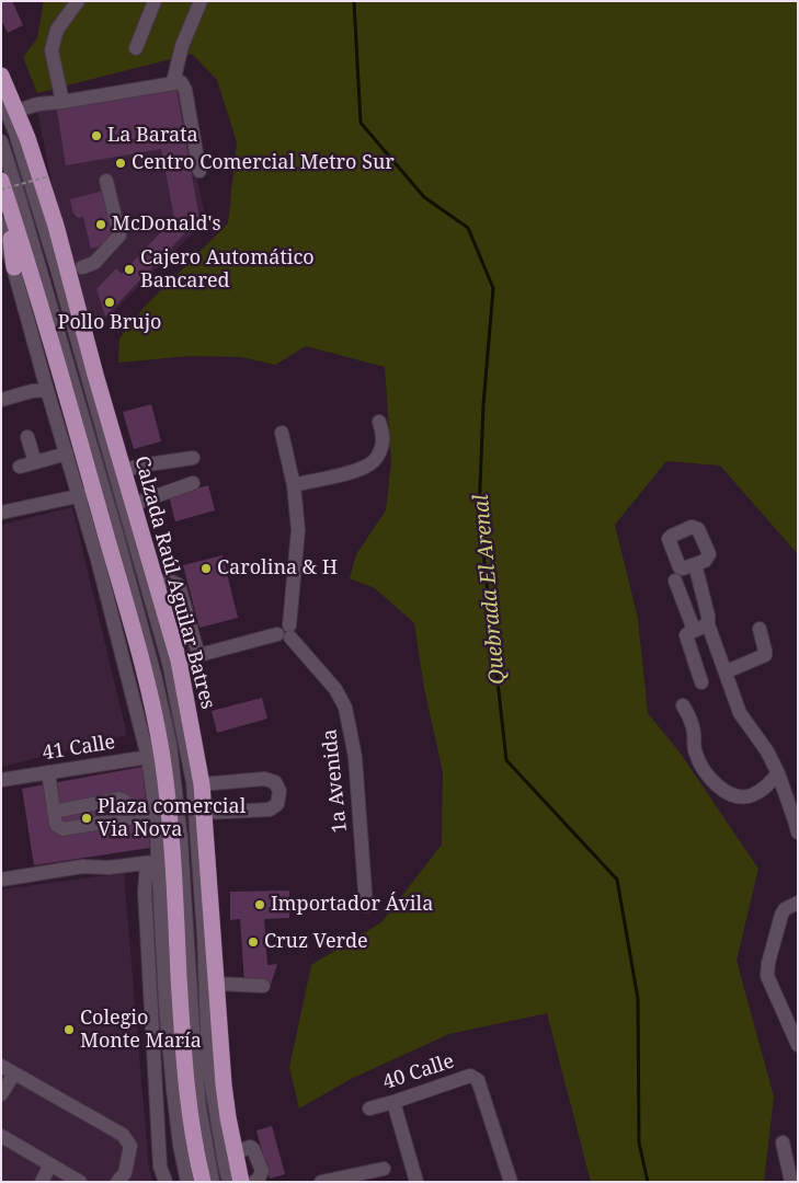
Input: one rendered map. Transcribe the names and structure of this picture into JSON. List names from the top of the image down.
{
  "streets": {
    "highway": ["Calzada Raúl Aguilar Batres"],
    "street": ["41 Calle", "1a Avenida", "40 Calle"]
  },
  "water": ["Quebrada El Arenal"],
  "places": [
    "La Barata",
    "Centro Comercial Metro Sur",
    "McDonald's",
    "Cajero Automático Bancared",
    "Pollo Brujo",
    "Carolina & H",
    "Plaza comercial Via Nova",
    "Importador Ávila",
    "Cruz Verde",
    "Colegio Monte María"
  ]
}
